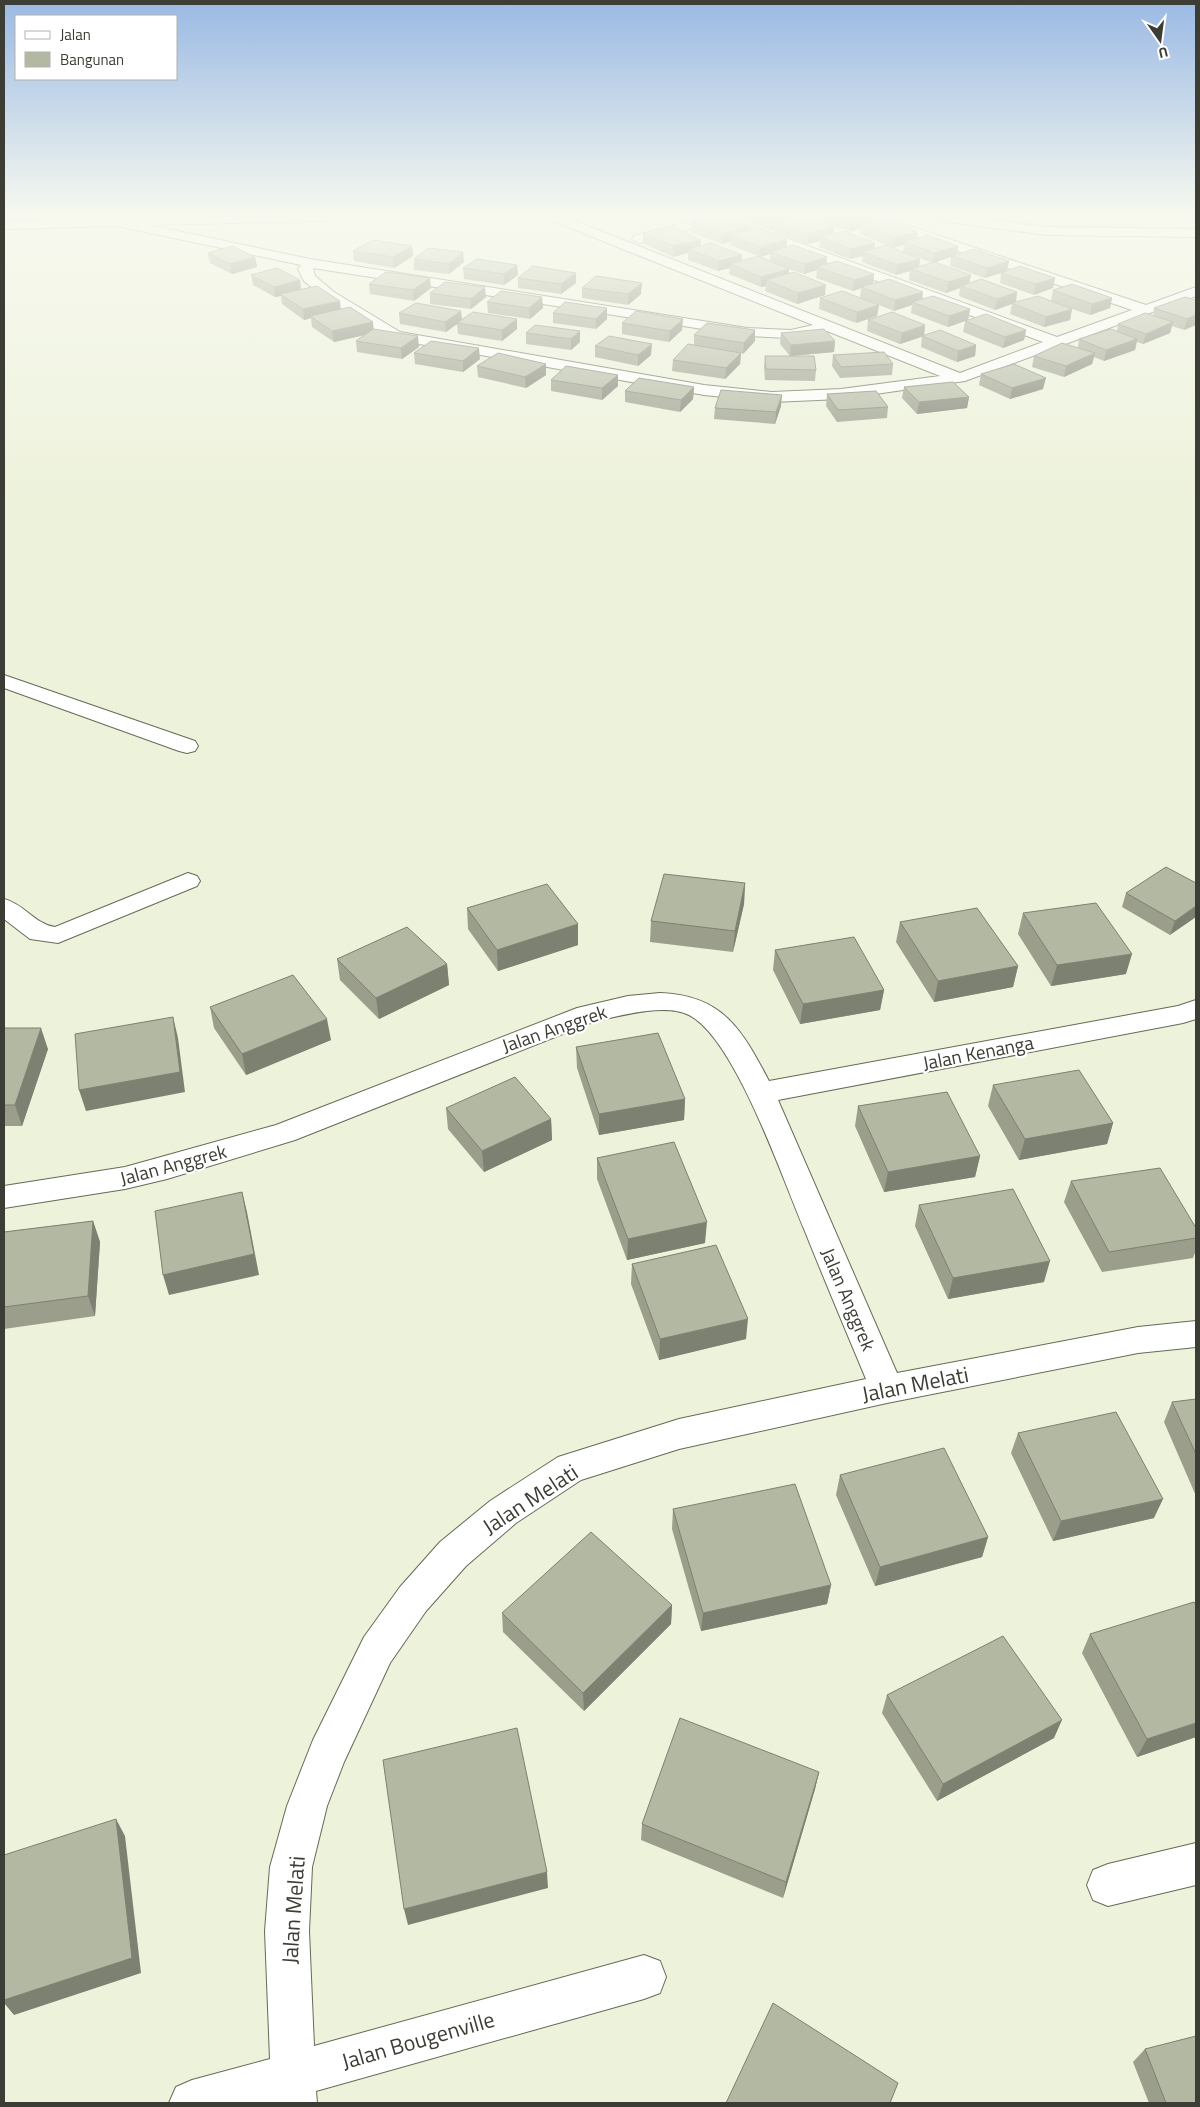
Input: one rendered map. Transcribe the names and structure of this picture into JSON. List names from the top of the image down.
{
  "streets": {
    "street": [
      "Jalan Anggrek",
      "Jalan Kenanga",
      "Jalan Melati",
      "Jalan Bougenville"
    ]
  },
  "crossings": [
    ["Jalan Anggrek", "Jalan Kenanga"],
    ["Jalan Anggrek", "Jalan Melati"],
    ["Jalan Melati", "Jalan Bougenville"]
  ],
  "legend": ["Jalan", "Bangunan"],
  "north": "bottom"
}
